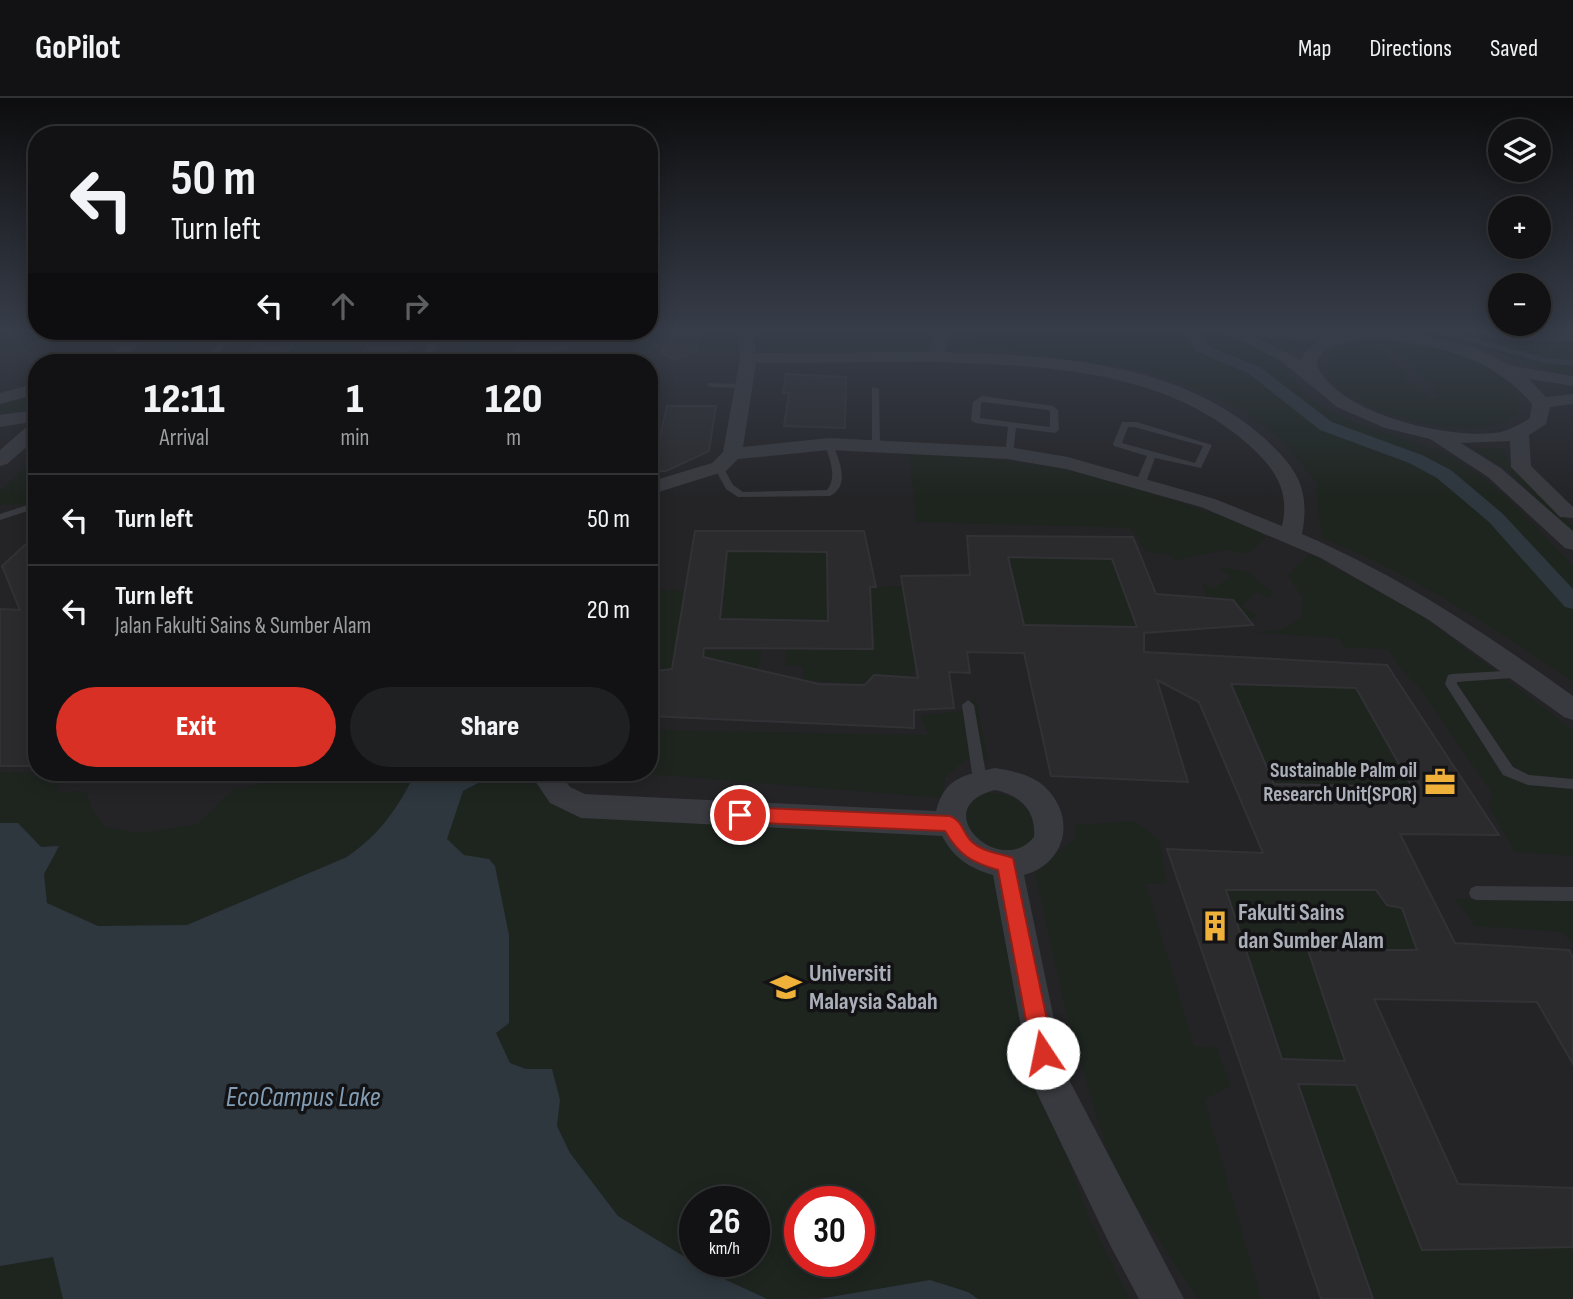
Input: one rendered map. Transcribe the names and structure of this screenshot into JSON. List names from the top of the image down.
{
  "water": ["EcoCampus Lake"],
  "places": {
    "office": ["Sustainable Palm oil Research Unit(SPOR)"],
    "building": ["Fakulti Sains dan Sumber Alam"],
    "school or university": ["Universiti Malaysia Sabah"]
  },
  "page": {
    "header": "GoPilot",
    "nav": ["Map", "Directions", "Saved"],
    "map_buttons": ["+", "−"],
    "turn": ["50 m", "Turn left"],
    "eta": [
      "12:11",
      "Arrival",
      "1",
      "min",
      "120",
      "m"
    ],
    "list": [
      {
        "name": "Turn left",
        "value": "50 m"
      },
      {
        "name": "Turn left",
        "note": "Jalan Fakulti Sains & Sumber Alam",
        "value": "20 m"
      }
    ],
    "buttons": ["Exit", "Share"],
    "speed": "26 km/h",
    "limit": "30"
  }
}
